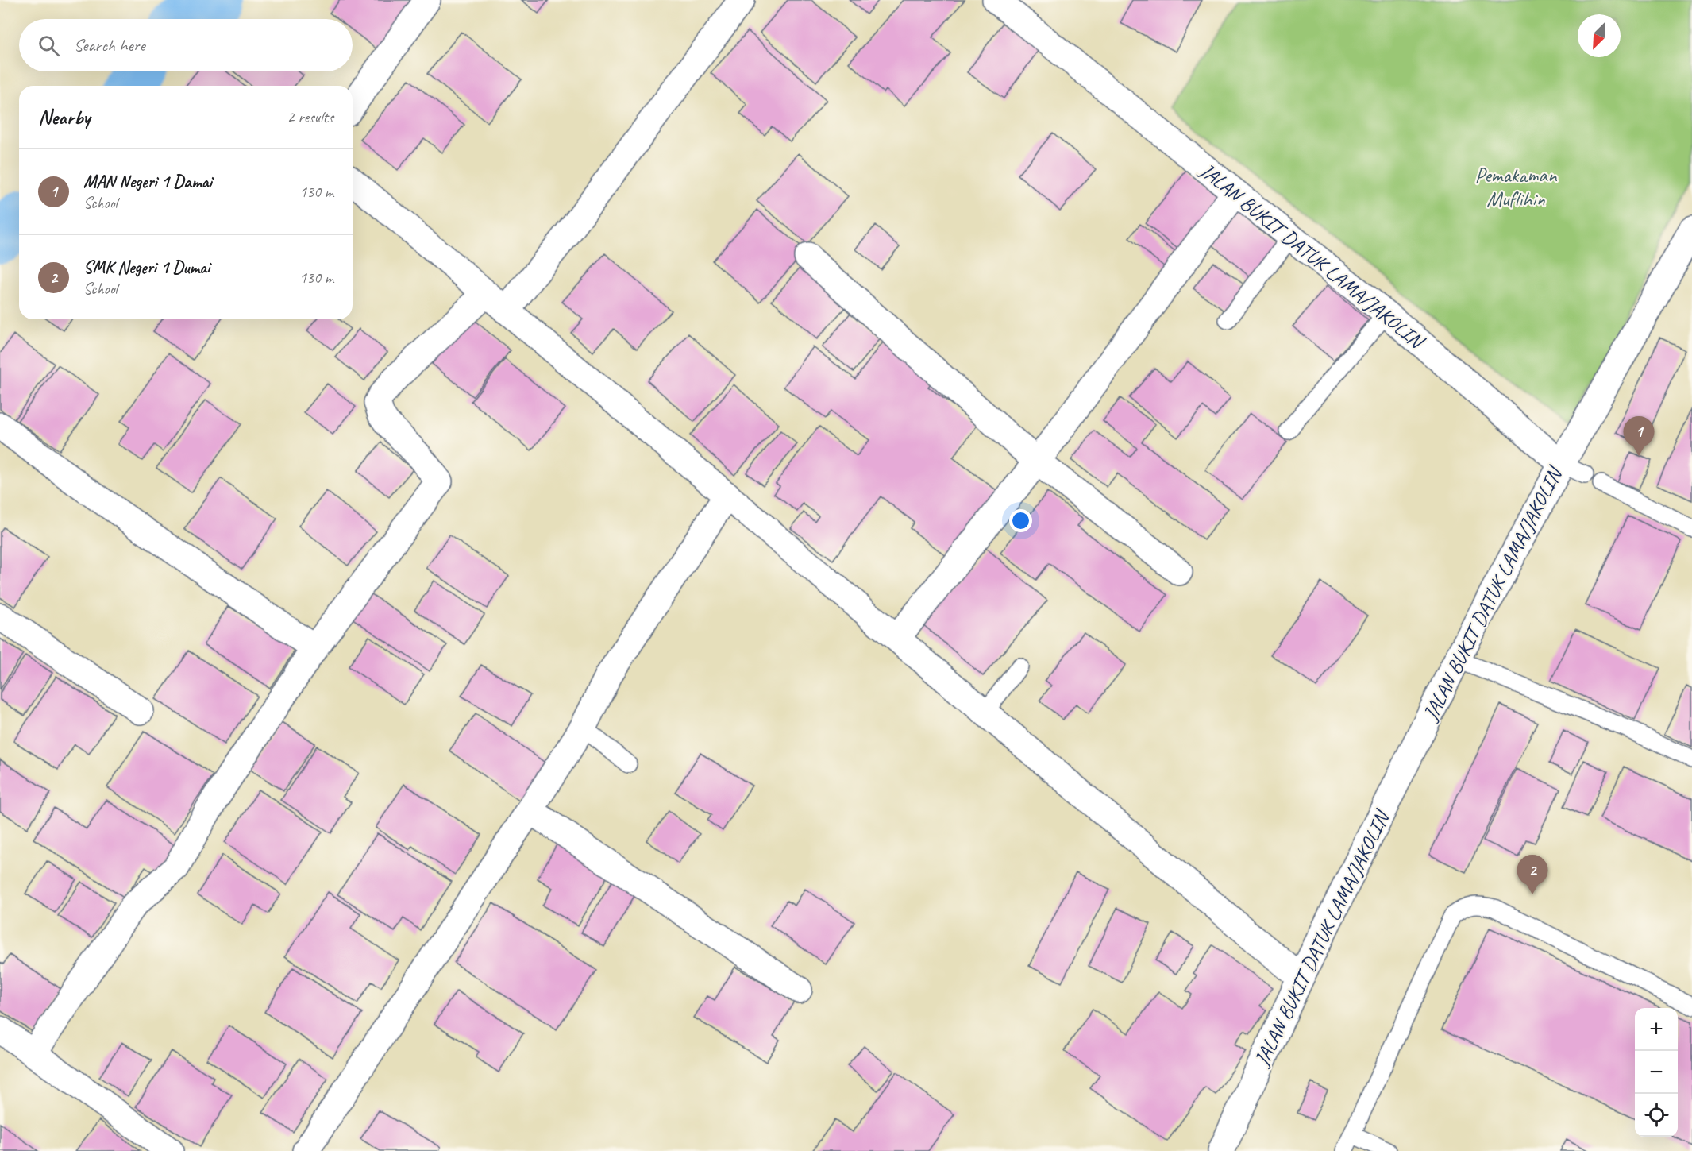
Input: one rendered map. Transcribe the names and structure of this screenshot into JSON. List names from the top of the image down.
{
  "streets": {
    "street": ["JALAN BUKIT DATUK LAMA/JAKOLIN"]
  },
  "parks": ["Pemakaman Muflihin"],
  "north": "bottom left",
  "page": {
    "search": "Search here",
    "heading": ["Nearby", "2 results"],
    "list": [
      {
        "mark": "1",
        "name": "MAN Negeri 1 Damai",
        "note": "School",
        "value": "130 m"
      },
      {
        "mark": "2",
        "name": "SMK Negeri 1 Dumai",
        "note": "School",
        "value": "130 m"
      }
    ],
    "pins": ["1", "2"],
    "map_buttons": ["+", "−"]
  }
}
